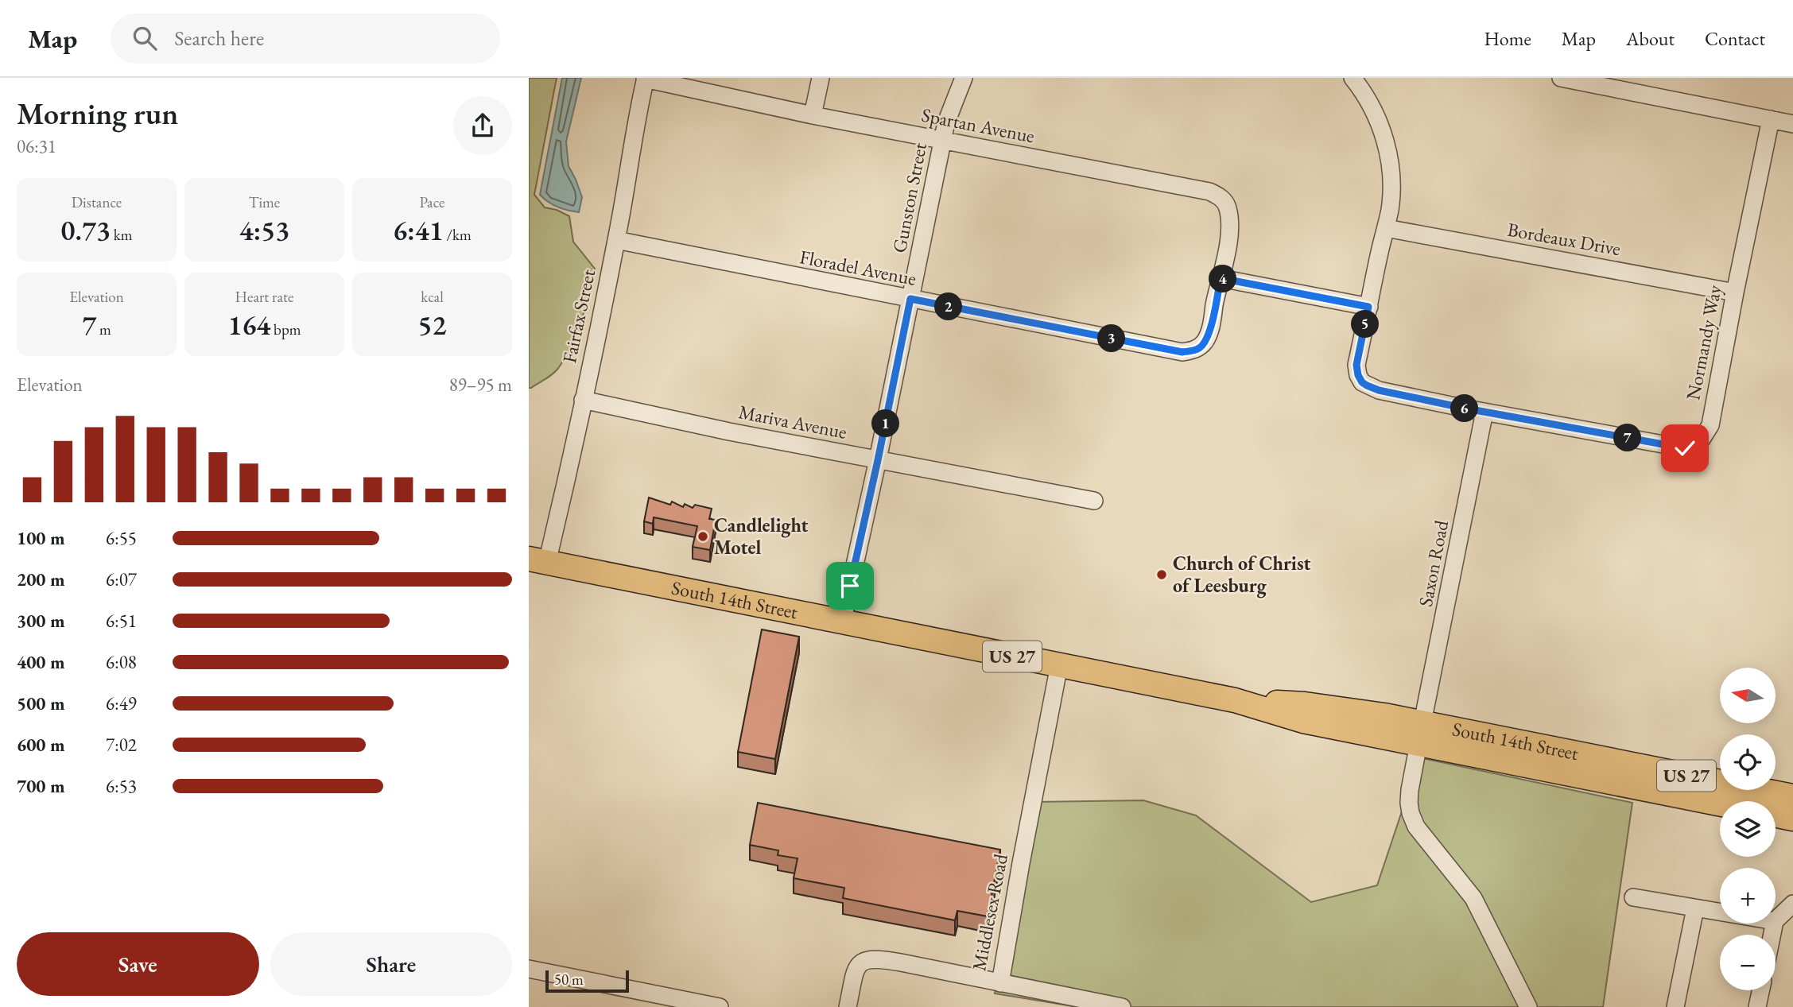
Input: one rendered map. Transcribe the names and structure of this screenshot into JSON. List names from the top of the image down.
{
  "streets": {
    "highway": ["South 14th Street", "US 27"],
    "street": [
      "Spartan Avenue",
      "Gunston Street",
      "Bordeaux Drive",
      "Floradel Avenue",
      "Fairfax Street",
      "Normandy Way",
      "Mariva Avenue",
      "Saxon Road",
      "Middlesex Road"
    ]
  },
  "crossings": [
    ["Spartan Avenue", "Gunston Street"],
    ["Spartan Avenue", "Floradel Avenue"],
    ["Spartan Avenue", "Fairfax Street"],
    ["Gunston Street", "Floradel Avenue"],
    ["Gunston Street", "Mariva Avenue"],
    ["Gunston Street", "South 14th Street"],
    ["Bordeaux Drive", "Normandy Way"],
    ["Floradel Avenue", "Fairfax Street"],
    ["Fairfax Street", "Mariva Avenue"],
    ["Fairfax Street", "South 14th Street"],
    ["Normandy Way", "Saxon Road"],
    ["Saxon Road", "South 14th Street"],
    ["South 14th Street", "Middlesex Road"]
  ],
  "places": ["Candlelight Motel", "Church of Christ of Leesburg"],
  "scale_bar": "50 m",
  "north": "left",
  "page": {
    "header": "Map",
    "search": "Search here",
    "nav": [
      "Home",
      "Map",
      "About",
      "Contact"
    ],
    "heading": ["Morning run", "06:31"],
    "stats": [
      ["Distance", "0.73 km"],
      ["Time", "4:53"],
      ["Pace", "6:41 /km"],
      ["Elevation", "7 m"],
      ["Heart rate", "164 bpm"],
      ["kcal", "52"]
    ],
    "pins": [
      "4",
      "2",
      "5",
      "3",
      "6",
      "1",
      "7"
    ],
    "chart": ["Elevation", "89–95 m"],
    "list": [
      {
        "name": "100 m",
        "note": "6:55"
      },
      {
        "name": "200 m",
        "note": "6:07"
      },
      {
        "name": "300 m",
        "note": "6:51"
      },
      {
        "name": "400 m",
        "note": "6:08"
      },
      {
        "name": "500 m",
        "note": "6:49"
      },
      {
        "name": "600 m",
        "note": "7:02"
      },
      {
        "name": "700 m",
        "note": "6:53"
      }
    ],
    "map_buttons": ["+", "−"],
    "buttons": ["Save", "Share"],
    "scale": "50 m"
  }
}
